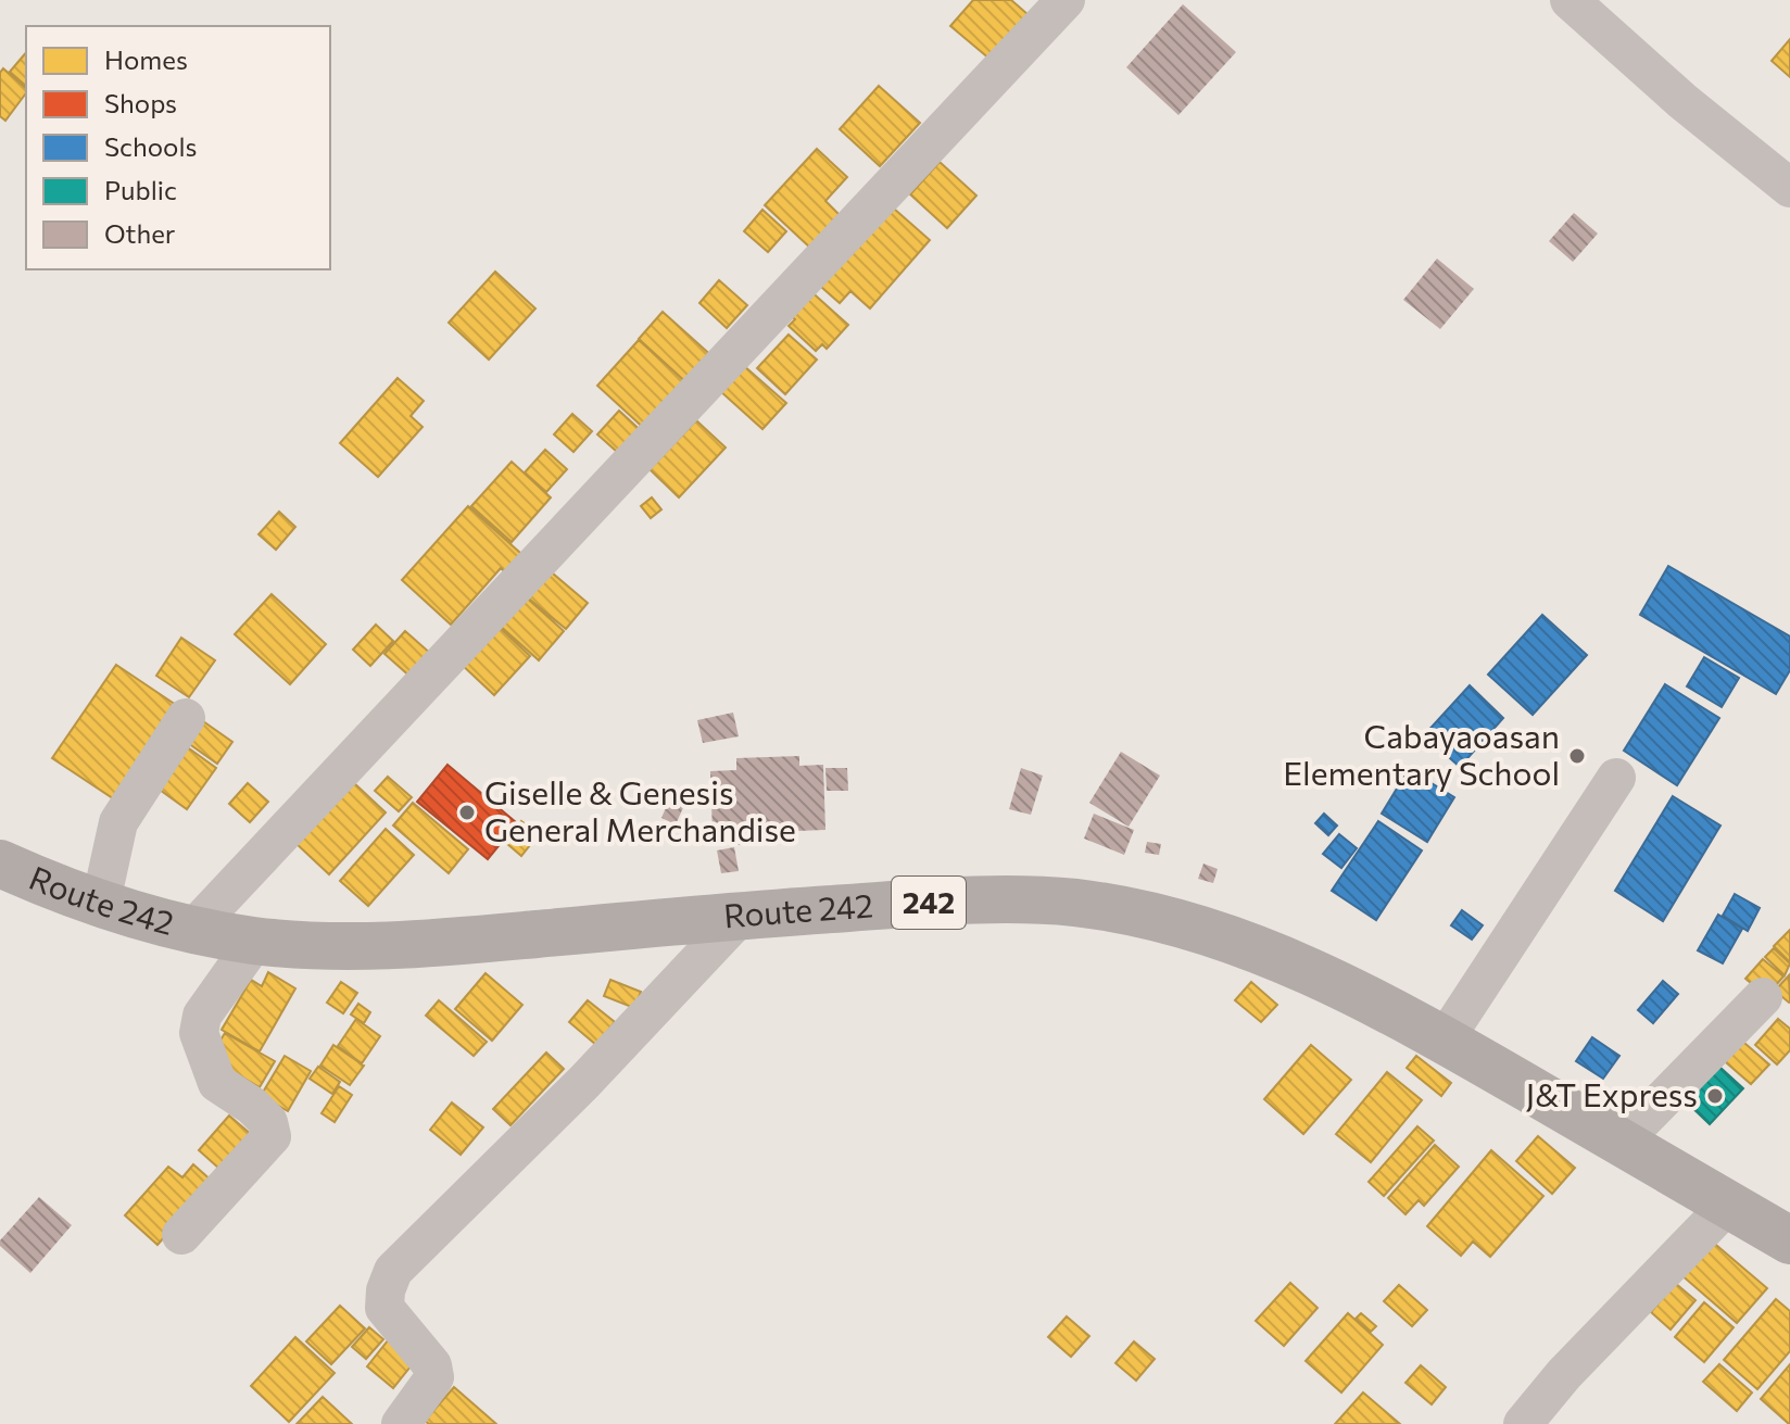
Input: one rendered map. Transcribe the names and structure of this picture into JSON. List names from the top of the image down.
{
  "streets": {
    "main road": ["Route 242", "242"]
  },
  "places": ["Cabayaoasan Elementary School", "Giselle & Genesis General Merchandise", "J&T Express"],
  "legend": [
    "Homes",
    "Shops",
    "Schools",
    "Public",
    "Other"
  ]
}
